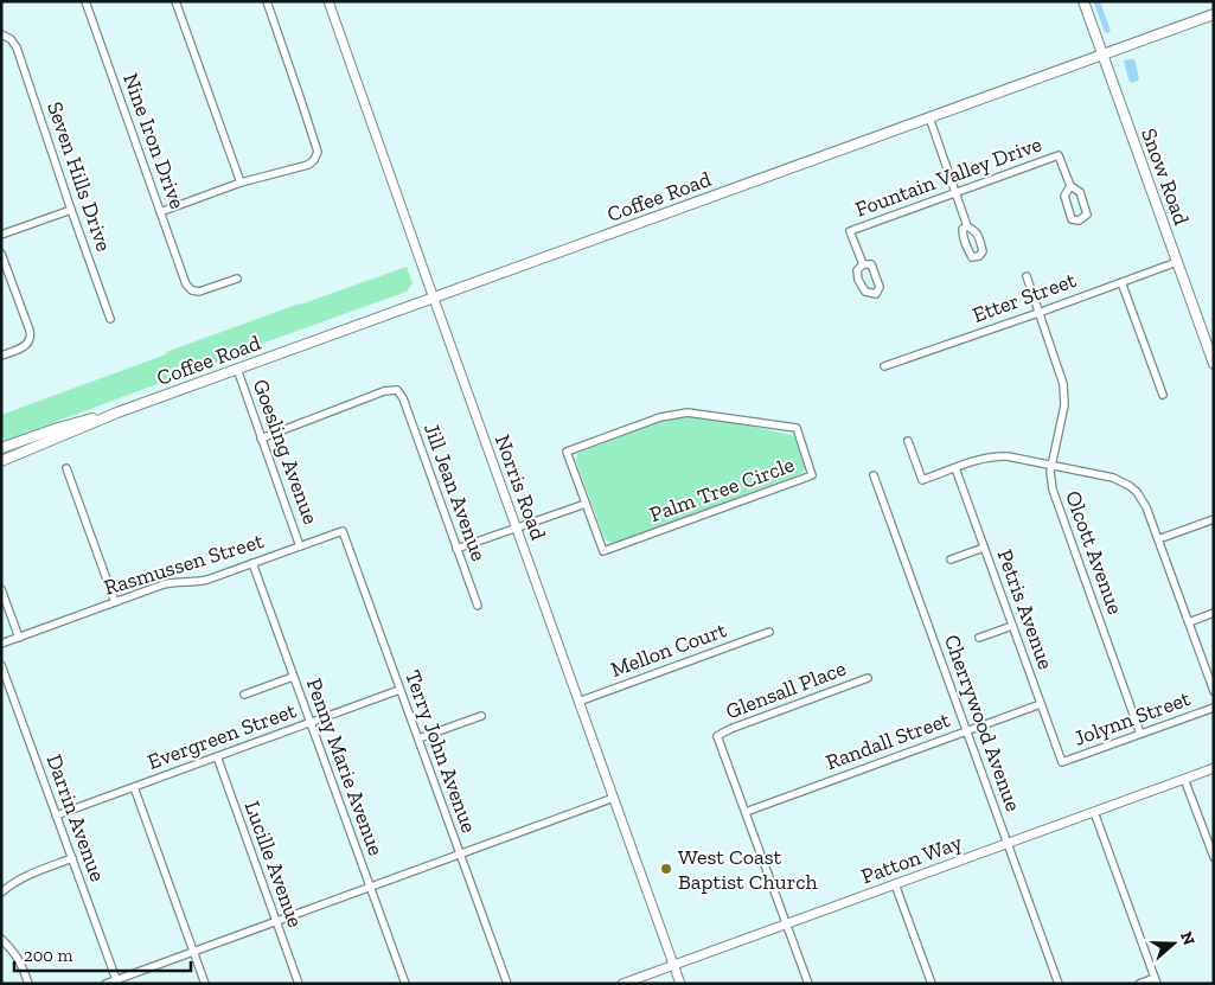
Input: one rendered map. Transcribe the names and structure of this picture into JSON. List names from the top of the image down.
{
  "streets": {
    "main road": ["Snow Road", "Coffee Road"],
    "street": [
      "Nine Iron Drive",
      "Seven Hills Drive",
      "Fountain Valley Drive",
      "Etter Street",
      "Goesling Avenue",
      "Norris Road",
      "Palm Tree Circle",
      "Jill Jean Avenue",
      "Olcott Avenue",
      "Rasmussen Street",
      "Petris Avenue",
      "Mellon Court",
      "Glensall Place",
      "Jolynn Street",
      "Cherrywood Avenue",
      "Evergreen Street",
      "Randall Street",
      "Terry John Avenue",
      "Penny Marie Avenue",
      "Darrin Avenue",
      "Patton Way",
      "Lucille Avenue"
    ]
  },
  "crossings": [
    ["Snow Road", "Coffee Road"],
    ["Snow Road", "Etter Street"],
    ["Coffee Road", "Goesling Avenue"],
    ["Coffee Road", "Norris Road"],
    ["Etter Street", "Olcott Avenue"],
    ["Goesling Avenue", "Jill Jean Avenue"],
    ["Goesling Avenue", "Rasmussen Street"],
    ["Norris Road", "Mellon Court"],
    ["Norris Road", "Patton Way"],
    ["Olcott Avenue", "Jolynn Street"],
    ["Rasmussen Street", "Terry John Avenue"],
    ["Rasmussen Street", "Penny Marie Avenue"],
    ["Petris Avenue", "Jolynn Street"],
    ["Petris Avenue", "Randall Street"],
    ["Glensall Place", "Randall Street"],
    ["Cherrywood Avenue", "Randall Street"],
    ["Cherrywood Avenue", "Patton Way"],
    ["Evergreen Street", "Terry John Avenue"],
    ["Evergreen Street", "Penny Marie Avenue"],
    ["Evergreen Street", "Darrin Avenue"],
    ["Evergreen Street", "Lucille Avenue"]
  ],
  "places": ["West Coast Baptist Church"],
  "scale_bar": "200 m",
  "north": "right"
}
